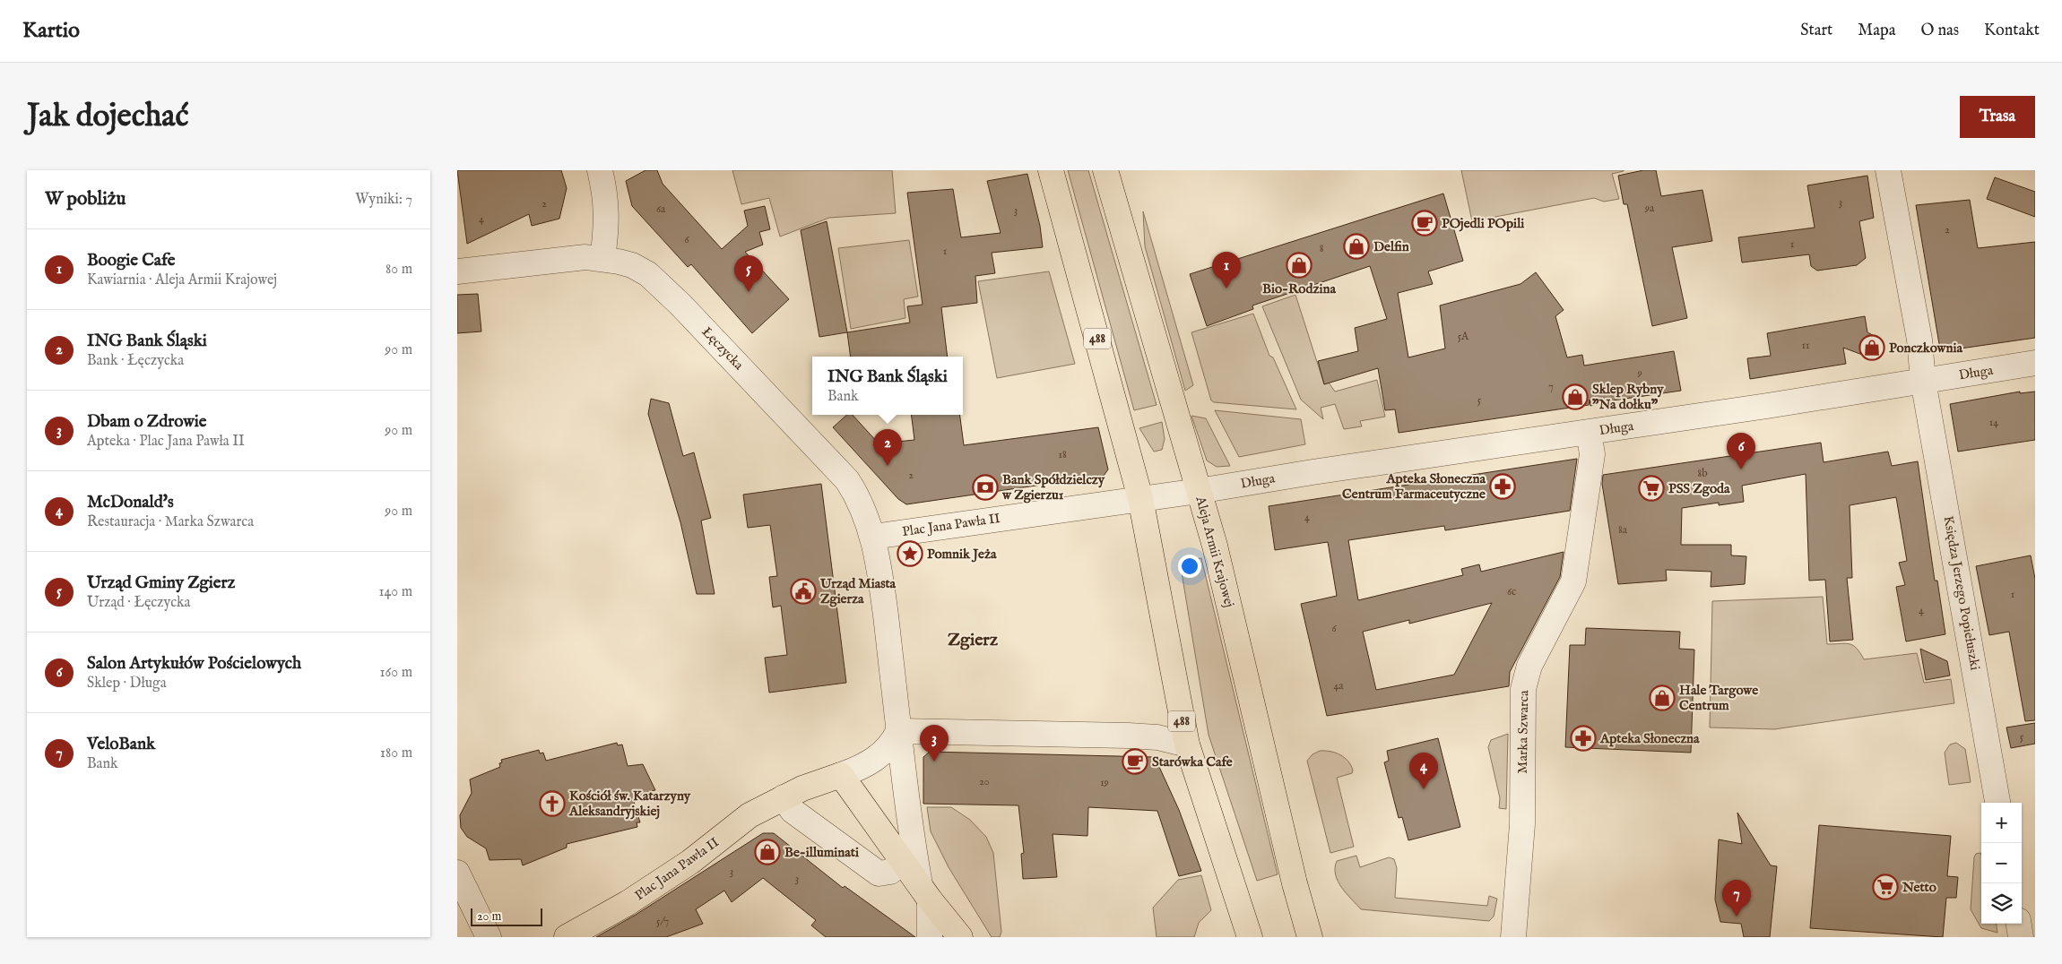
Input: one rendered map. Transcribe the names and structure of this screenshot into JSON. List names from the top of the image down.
{
  "streets": {
    "main road": ["488", "Plac Jana Pawła II", "Aleja Armii Krajowej"],
    "street": [
      "Łęczycka",
      "Długa",
      "Księdza Jerzego Popiełuszki",
      "Marka Szwarca"
    ]
  },
  "crossings": [
    ["488", "Plac Jana Pawła II"],
    ["Łęczycka", "Plac Jana Pawła II"],
    ["Długa", "Plac Jana Pawła II"],
    ["Długa", "Aleja Armii Krajowej"],
    ["Długa", "Księdza Jerzego Popiełuszki"],
    ["Długa", "Marka Szwarca"],
    ["Plac Jana Pawła II", "Aleja Armii Krajowej"]
  ],
  "districts": ["Zgierz"],
  "places": {
    "cafe": ["POjedli POpili", "Starówka Cafe"],
    "shop": [
      "Delfin",
      "Bio-Rodzina",
      "Ponczkownia",
      "Sklep Rybny \"Na dołku\"",
      "Hale Targowe Centrum",
      "Be-illuminati"
    ],
    "pharmacy": ["Apteka Słoneczna Centrum Farmaceutyczne", "Apteka Słoneczna"],
    "bank": ["Bank Spółdzielczy w Zgierzu1"],
    "supermarket": ["PSS Zgoda", "Netto"],
    "place": ["Pomnik Jeża"],
    "public building": ["Urząd Miasta Zgierza"],
    "church": ["Kościół św. Katarzyny Aleksandryjskiej"]
  },
  "house_numbers": [
    "3",
    "2",
    "9a",
    "6a",
    "3",
    "4",
    "2",
    "6",
    "1",
    "8",
    "1",
    "5A",
    "11",
    "9",
    "7",
    "5",
    "14",
    "18",
    "8b",
    "2",
    "4",
    "8a",
    "6c",
    "1",
    "4",
    "6",
    "4a",
    "5",
    "20",
    "19",
    "3",
    "3",
    "5/7"
  ],
  "scale_bar": "20 m",
  "page": {
    "header": "Kartio",
    "nav": [
      "Start",
      "Mapa",
      "O nas",
      "Kontakt"
    ],
    "buttons": "Trasa",
    "title": "Jak dojechać",
    "heading": ["W pobliżu", "Wyniki: 7"],
    "list": [
      {
        "mark": "1",
        "name": "Boogie Cafe",
        "note": "Kawiarnia · Aleja Armii Krajowej",
        "value": "80 m"
      },
      {
        "mark": "2",
        "name": "ING Bank Śląski",
        "note": "Bank · Łęczycka",
        "value": "90 m"
      },
      {
        "mark": "3",
        "name": "Dbam o Zdrowie",
        "note": "Apteka · Plac Jana Pawła II",
        "value": "90 m"
      },
      {
        "mark": "4",
        "name": "McDonald's",
        "note": "Restauracja · Marka Szwarca",
        "value": "90 m"
      },
      {
        "mark": "5",
        "name": "Urząd Gminy Zgierz",
        "note": "Urząd · Łęczycka",
        "value": "140 m"
      },
      {
        "mark": "6",
        "name": "Salon Artykułów Pościelowych",
        "note": "Sklep · Długa",
        "value": "160 m"
      },
      {
        "mark": "7",
        "name": "VeloBank",
        "note": "Bank",
        "value": "180 m"
      }
    ],
    "pins": [
      "1",
      "5",
      "2",
      "6",
      "3",
      "4",
      "7"
    ],
    "popup": ["ING Bank Śląski", "Bank"],
    "map_buttons": ["+", "−"],
    "scale": "20 m"
  }
}
